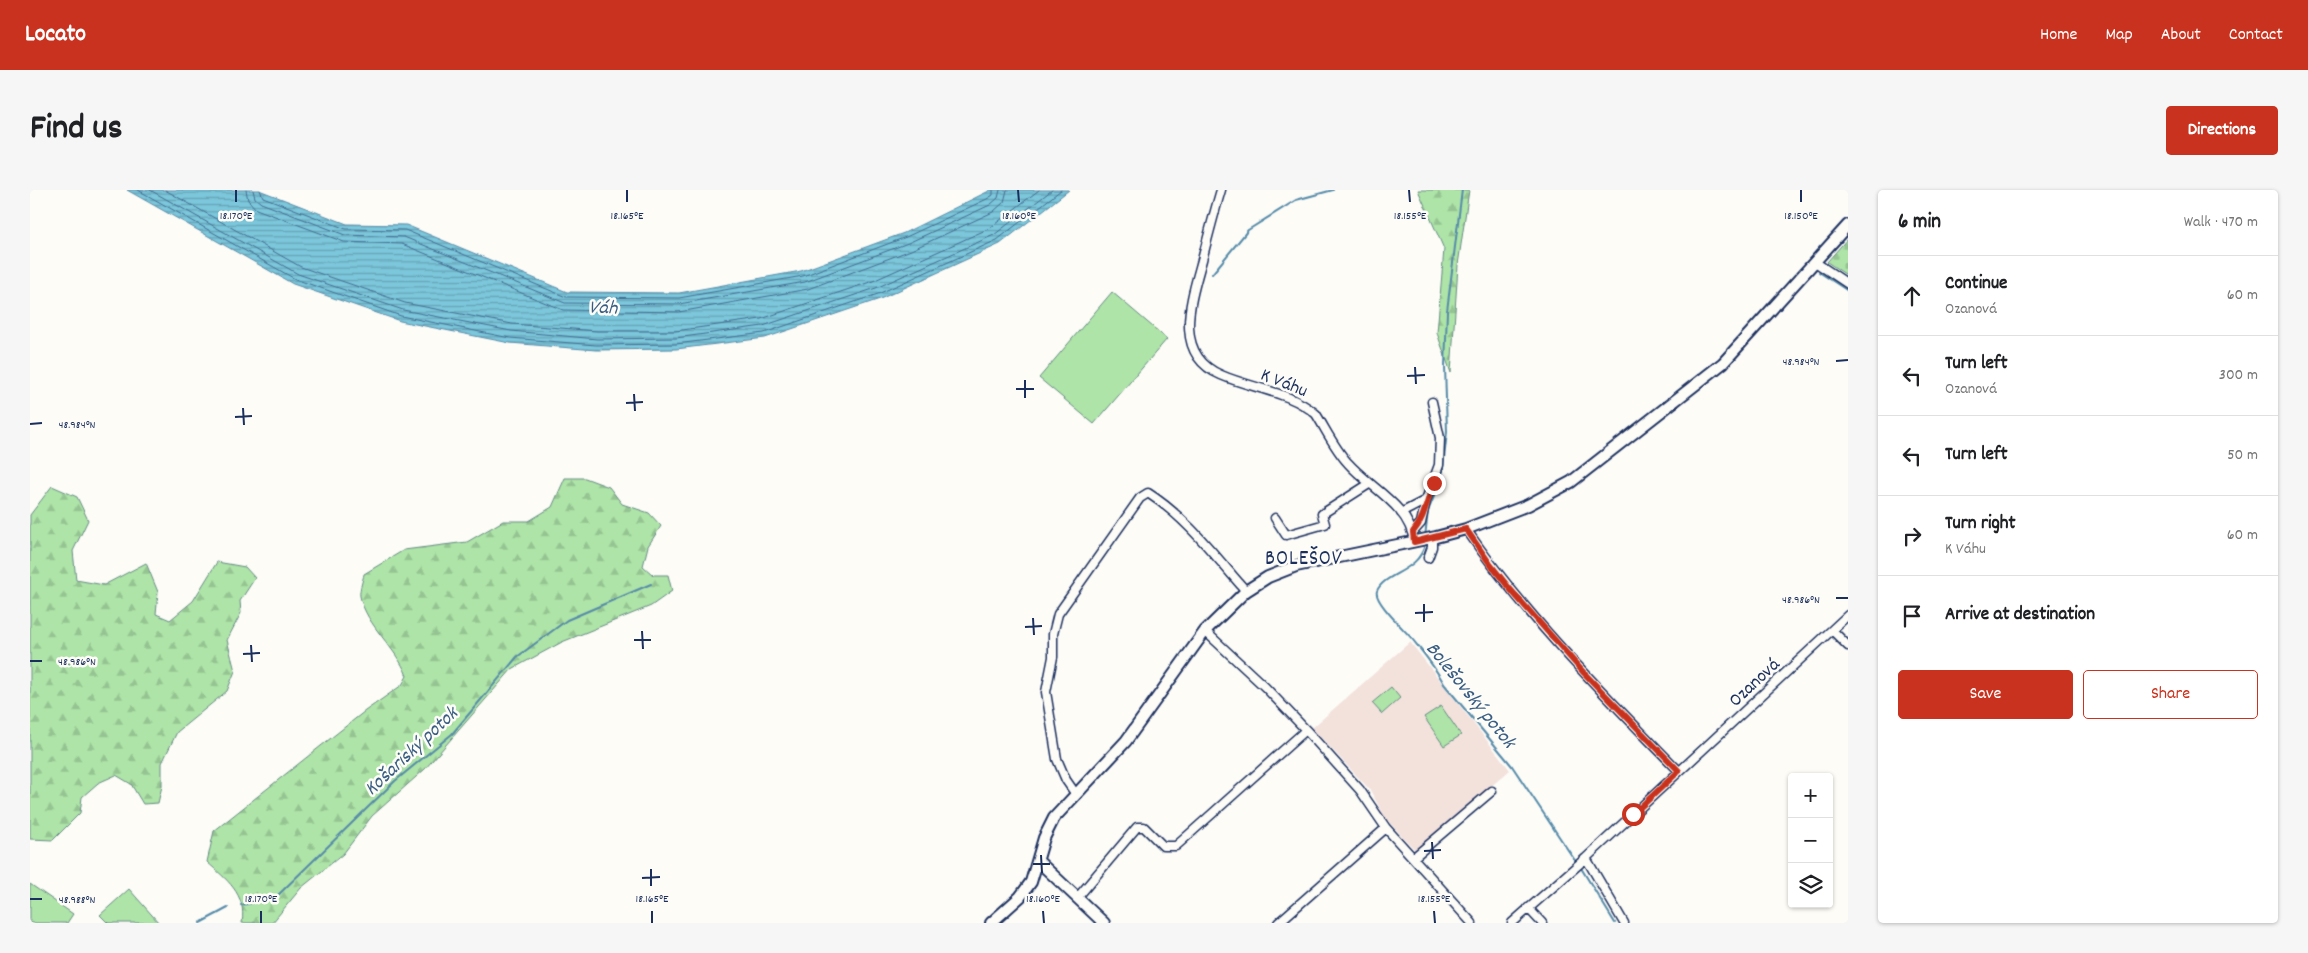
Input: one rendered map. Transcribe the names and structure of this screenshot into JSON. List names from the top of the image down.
{
  "streets": {
    "street": ["K Váhu", "Ozanová"]
  },
  "districts": ["BOLEŠOV"],
  "water": ["Váh", "Bolešovský potok", "Košariský potok"],
  "page": {
    "header": "Locato",
    "nav": [
      "Home",
      "Map",
      "About",
      "Contact"
    ],
    "title": "Find us",
    "buttons": [
      "Directions",
      ["Save", "Share"]
    ],
    "heading": ["6 min", "Walk · 470 m"],
    "list": [
      ["Continue", "Ozanová", "60 m"],
      ["Turn left", "Ozanová", "300 m"],
      ["Turn left", "50 m"],
      ["Turn right", "K Váhu", "60 m"],
      "Arrive at destination"
    ],
    "map_buttons": ["+", "−"]
  },
  "coordinates": [
    "18.170°E",
    "18.165°E",
    "18.160°E",
    "18.155°E",
    "18.150°E",
    "48.984°N",
    "48.986°N",
    "48.988°N"
  ]
}
